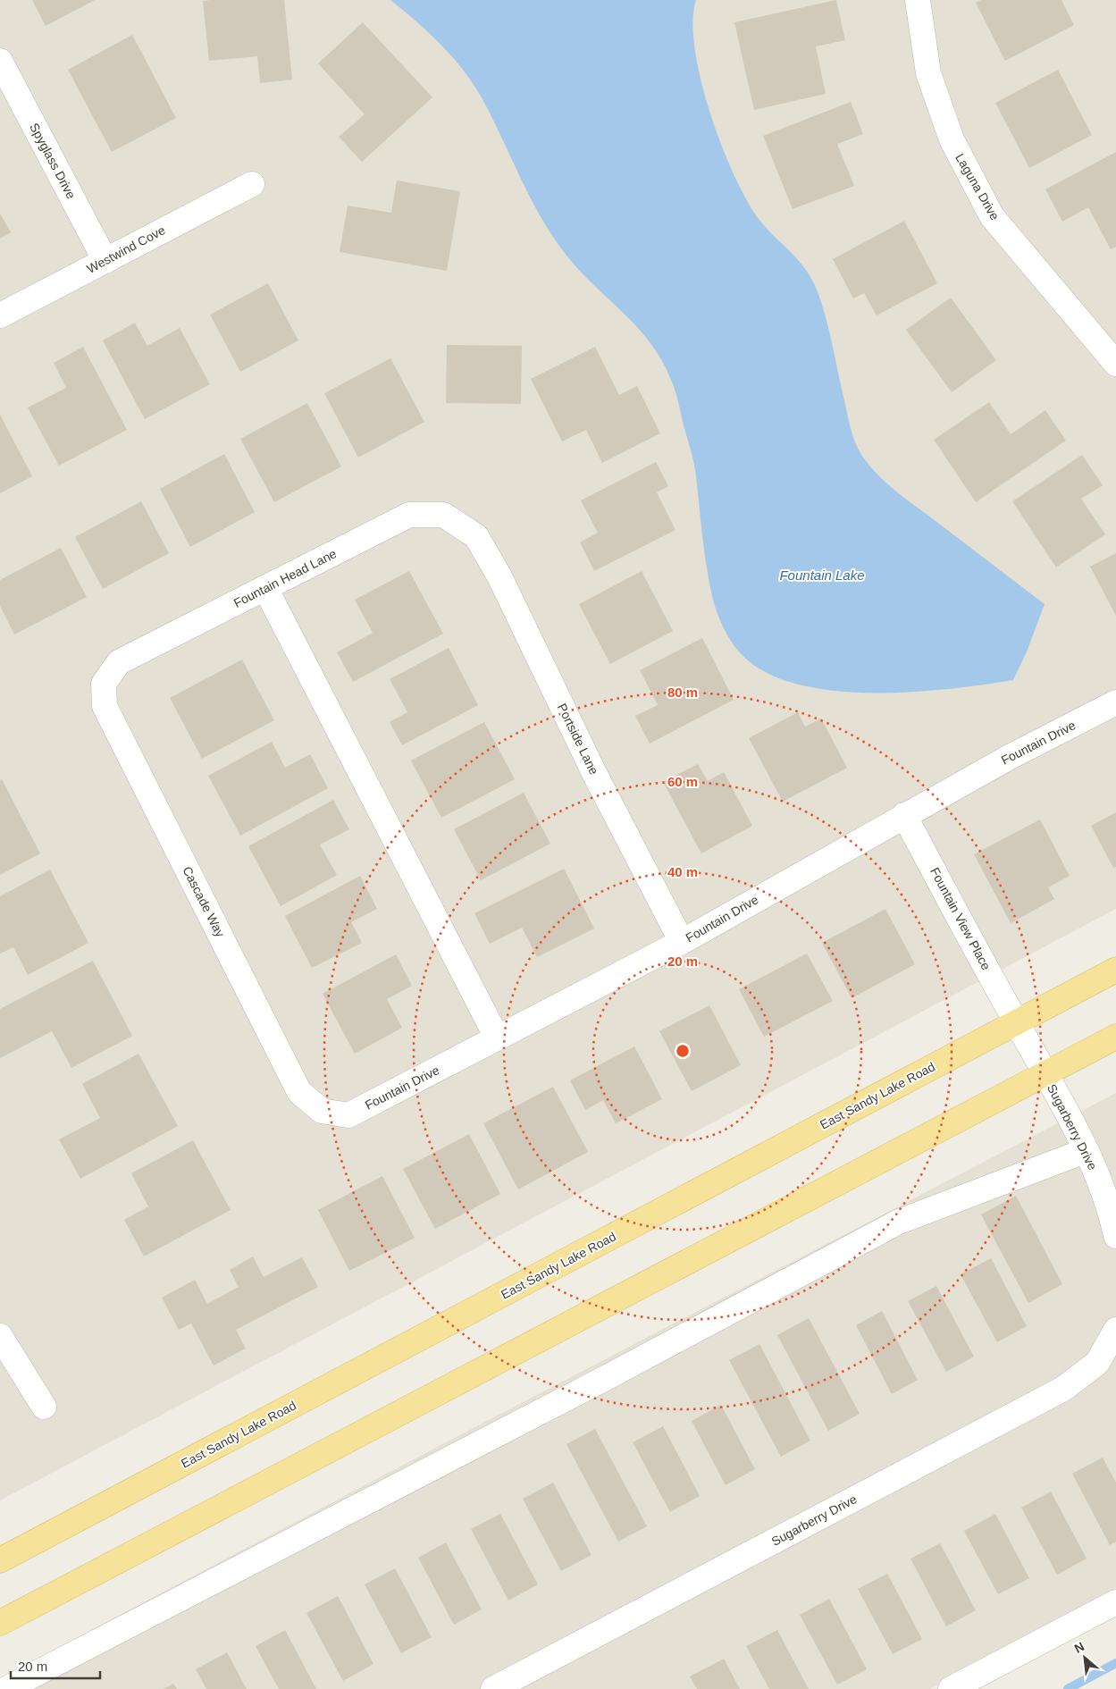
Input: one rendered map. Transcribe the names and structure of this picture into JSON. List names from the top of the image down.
{
  "streets": {
    "main road": ["East Sandy Lake Road"],
    "street": [
      "Spyglass Drive",
      "Laguna Drive",
      "Westwind Cove",
      "Fountain Head Lane",
      "Portside Lane",
      "Fountain Drive",
      "Cascade Way",
      "Fountain View Place",
      "Sugarberry Drive"
    ]
  },
  "crossings": [
    ["Spyglass Drive", "Westwind Cove"],
    ["Fountain Head Lane", "Portside Lane"],
    ["Fountain Head Lane", "Cascade Way"],
    ["Portside Lane", "Fountain Drive"],
    ["Fountain Drive", "Cascade Way"],
    ["Fountain Drive", "Fountain View Place"],
    ["Fountain View Place", "East Sandy Lake Road"],
    ["Fountain View Place", "Sugarberry Drive"],
    ["East Sandy Lake Road", "Sugarberry Drive"]
  ],
  "water": ["Fountain Lake"],
  "scale_bar": "20 m",
  "north": "top left",
  "rings": [
    "80 m",
    "60 m",
    "40 m",
    "20 m"
  ]
}
